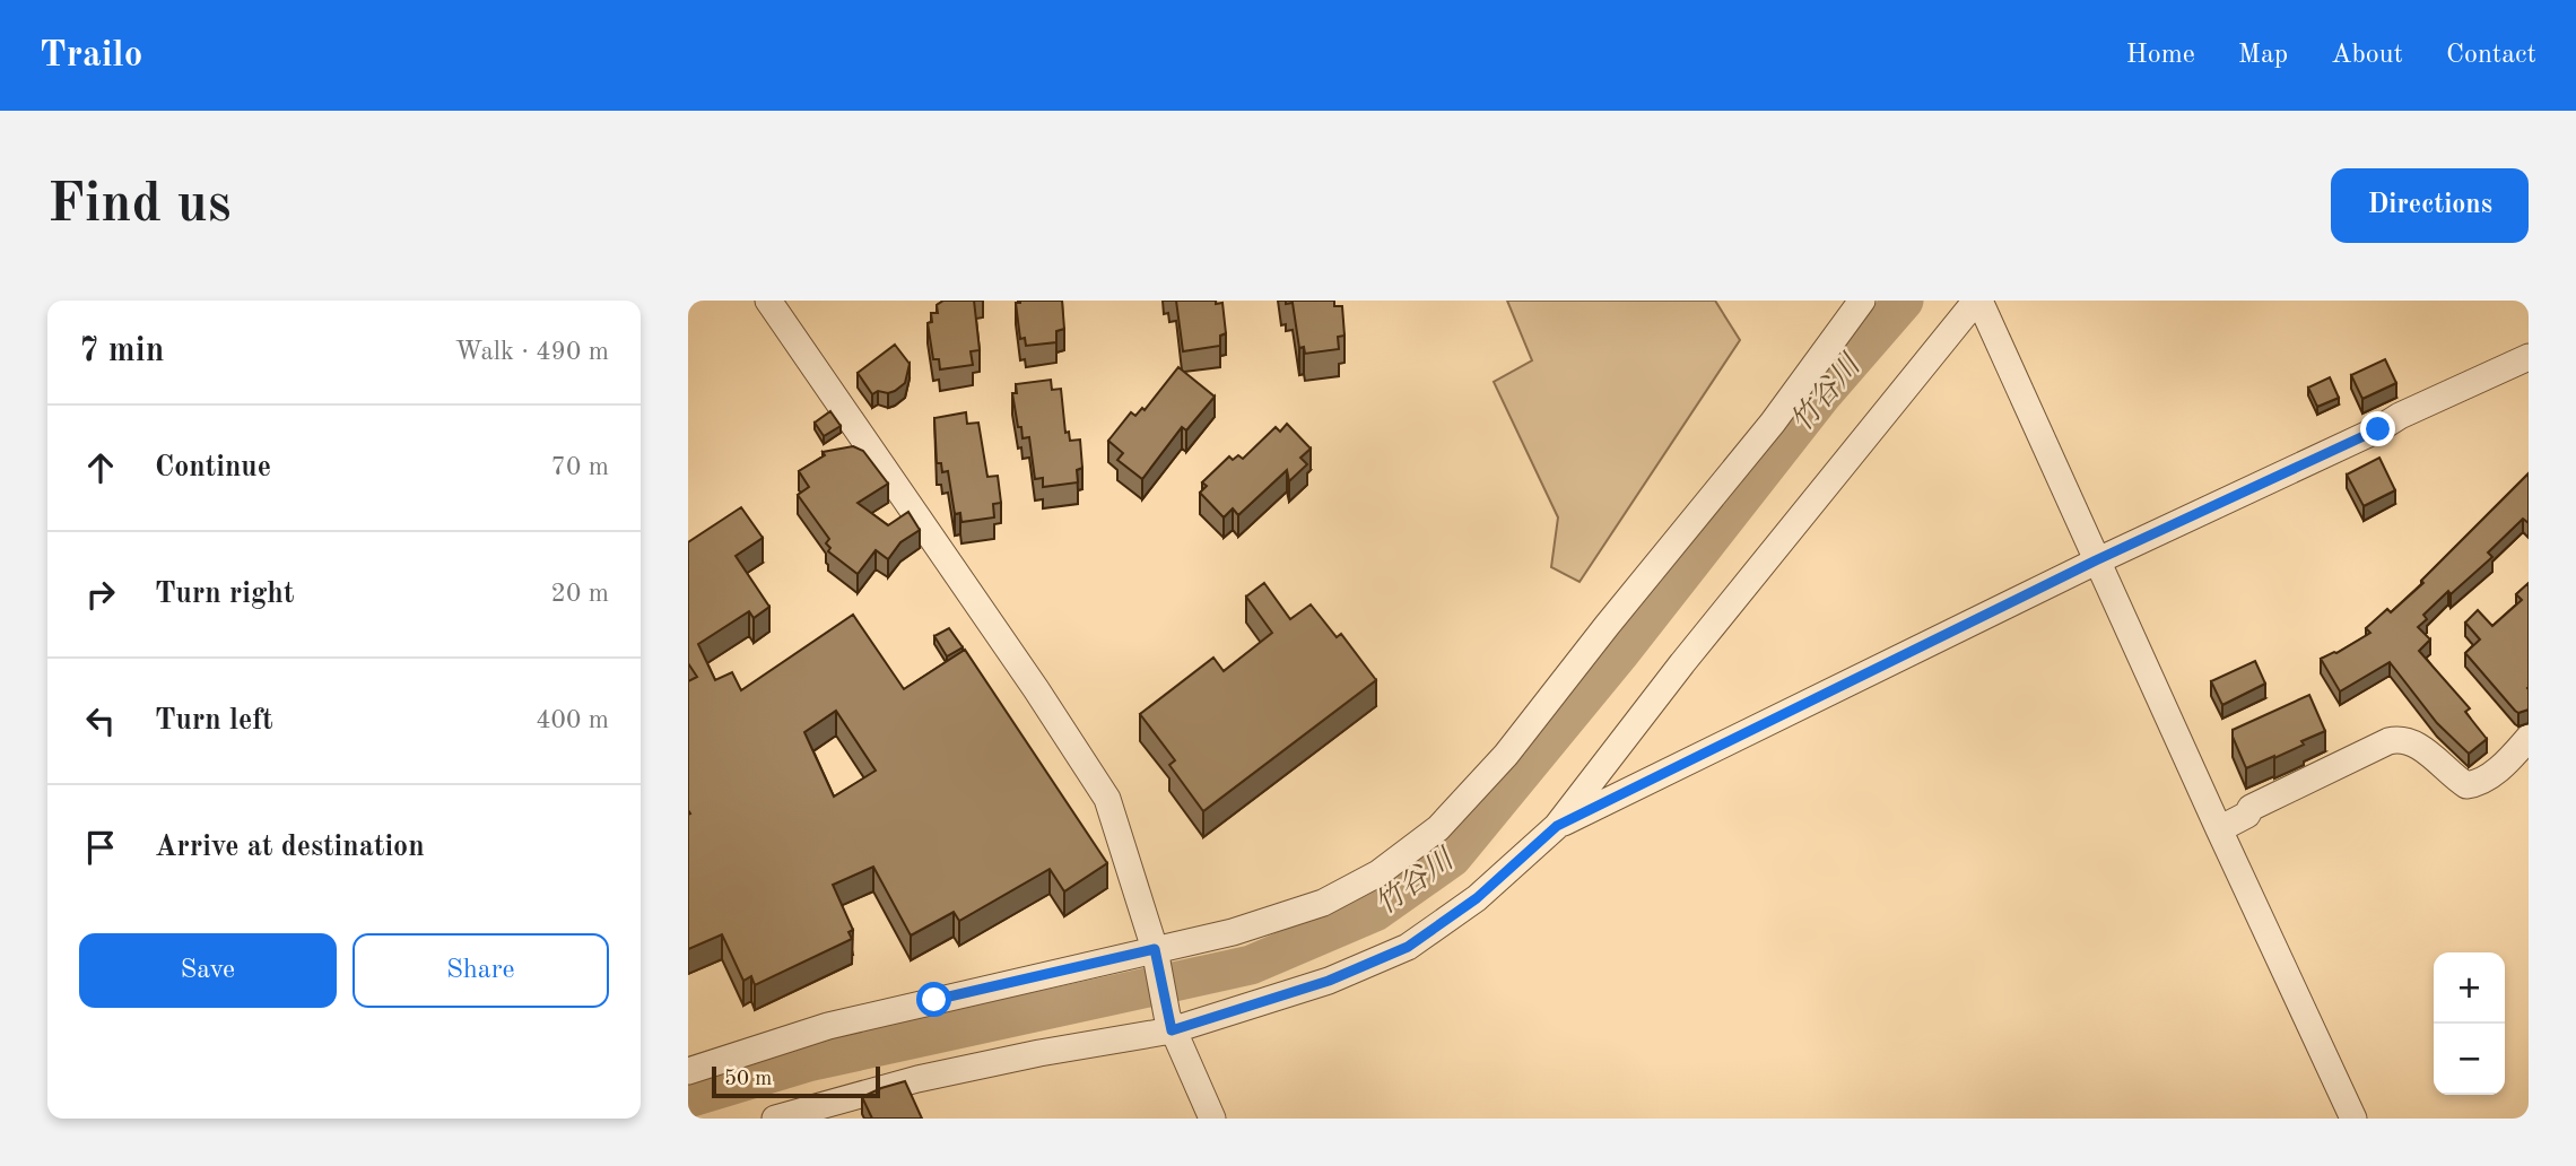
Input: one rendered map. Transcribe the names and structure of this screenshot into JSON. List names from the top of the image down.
{
  "water": ["竹谷川"],
  "scale_bar": "50 m",
  "page": {
    "header": "Trailo",
    "nav": [
      "Home",
      "Map",
      "About",
      "Contact"
    ],
    "buttons": [
      "Directions",
      ["Save", "Share"]
    ],
    "title": "Find us",
    "heading": ["7 min", "Walk · 490 m"],
    "list": [
      ["Continue", "70 m"],
      ["Turn right", "20 m"],
      ["Turn left", "400 m"],
      "Arrive at destination"
    ],
    "map_buttons": ["+", "−"],
    "scale": "50 m"
  }
}
